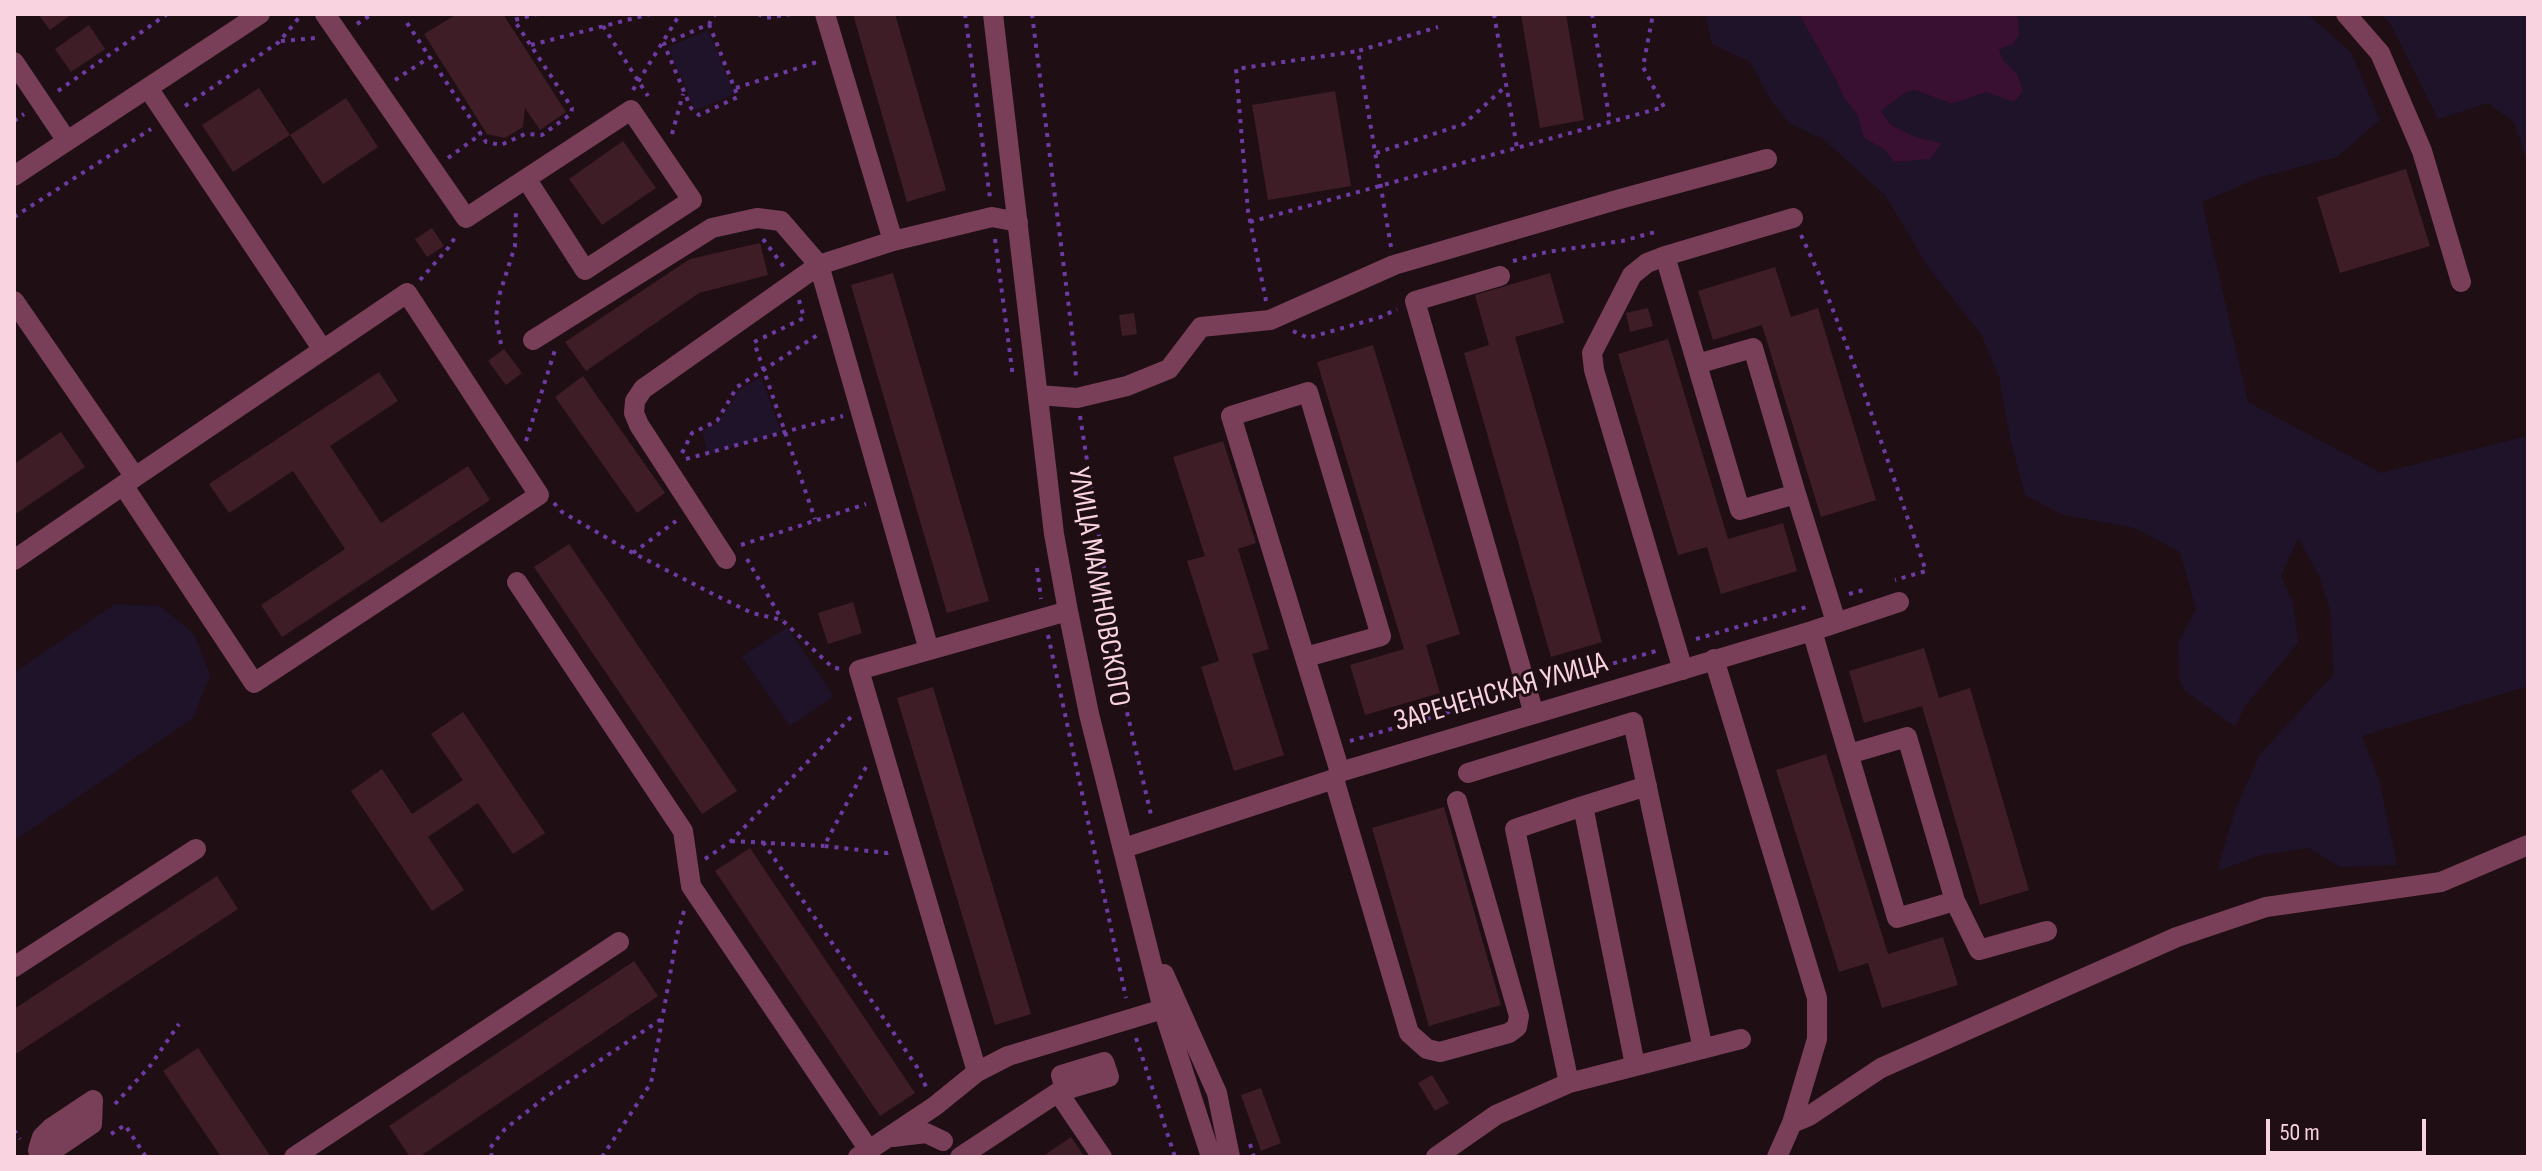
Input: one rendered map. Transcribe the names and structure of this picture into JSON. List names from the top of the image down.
{
  "streets": {
    "street": ["УЛИЦА МАЛИНОВСКОГО", "ЗАРЕЧЕНСКАЯ УЛИЦА"]
  },
  "crossings": [
    ["УЛИЦА МАЛИНОВСКОГО", "ЗАРЕЧЕНСКАЯ УЛИЦА"]
  ],
  "scale_bar": "50 m"
}
